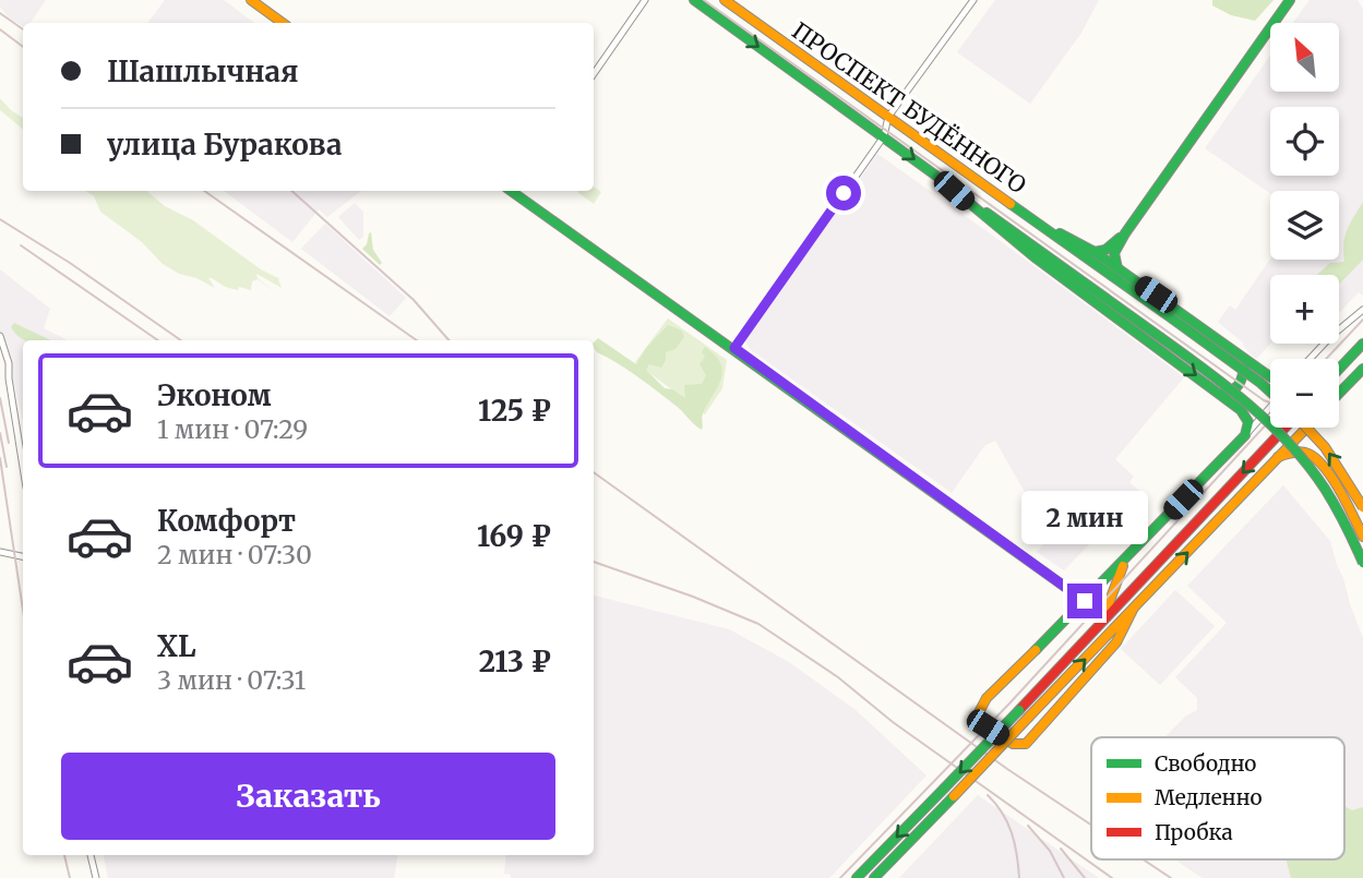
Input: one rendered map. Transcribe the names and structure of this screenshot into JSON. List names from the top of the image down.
{
  "streets": {
    "main road": ["ПРОСПЕКТ БУДЁННОГО"]
  },
  "legend": ["Свободно", "Медленно", "Пробка"],
  "north": "top left",
  "page": {
    "map_buttons": ["+", "−"],
    "banner": ["Шашлычная", "улица Буракова"],
    "list": [
      {
        "name": "Эконом",
        "note": "1 мин · 07:29",
        "value": "125 ₽"
      },
      {
        "name": "Комфорт",
        "note": "2 мин · 07:30",
        "value": "169 ₽"
      },
      {
        "name": "XL",
        "note": "3 мин · 07:31",
        "value": "213 ₽"
      }
    ],
    "bubble": "2 мин",
    "buttons": "Заказать"
  }
}
